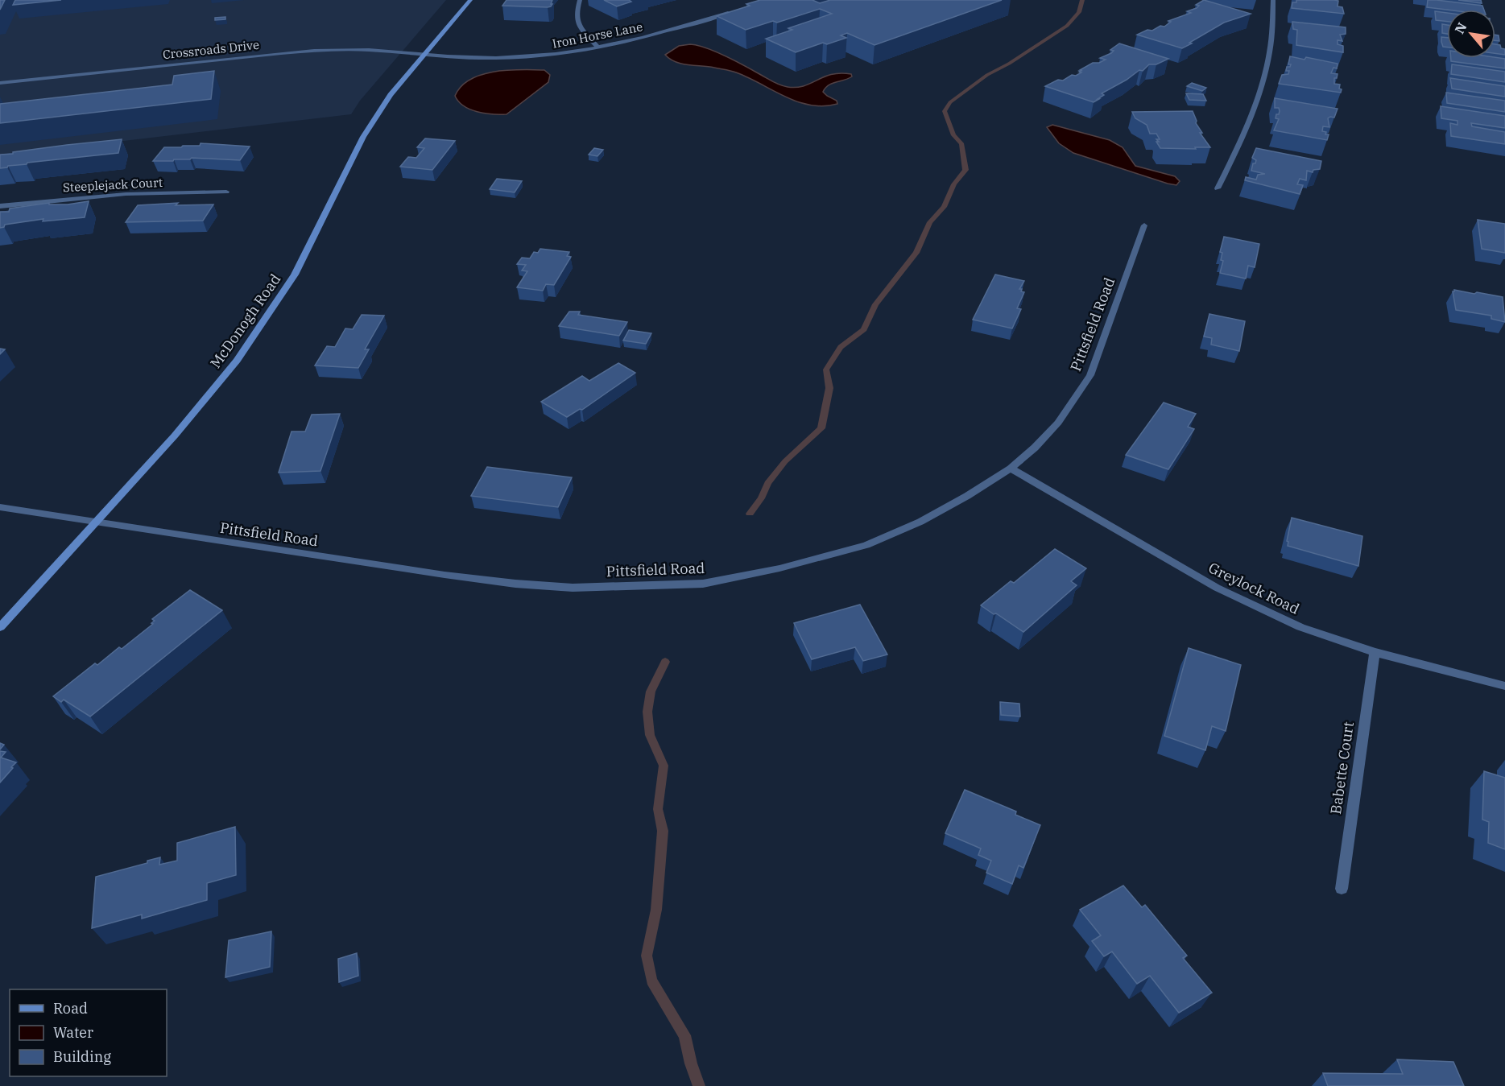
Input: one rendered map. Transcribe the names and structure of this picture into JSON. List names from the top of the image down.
{
  "streets": {
    "main road": ["McDonogh Road"],
    "street": [
      "Iron Horse Lane",
      "Crossroads Drive",
      "Steeplejack Court",
      "Pittsfield Road",
      "Greylock Road",
      "Babette Court"
    ]
  },
  "crossings": [
    ["Iron Horse Lane", "Crossroads Drive"],
    ["Iron Horse Lane", "McDonogh Road"],
    ["Crossroads Drive", "McDonogh Road"],
    ["McDonogh Road", "Pittsfield Road"],
    ["Pittsfield Road", "Greylock Road"],
    ["Greylock Road", "Babette Court"]
  ],
  "legend": ["Road", "Water", "Building"],
  "north": "top left"
}
